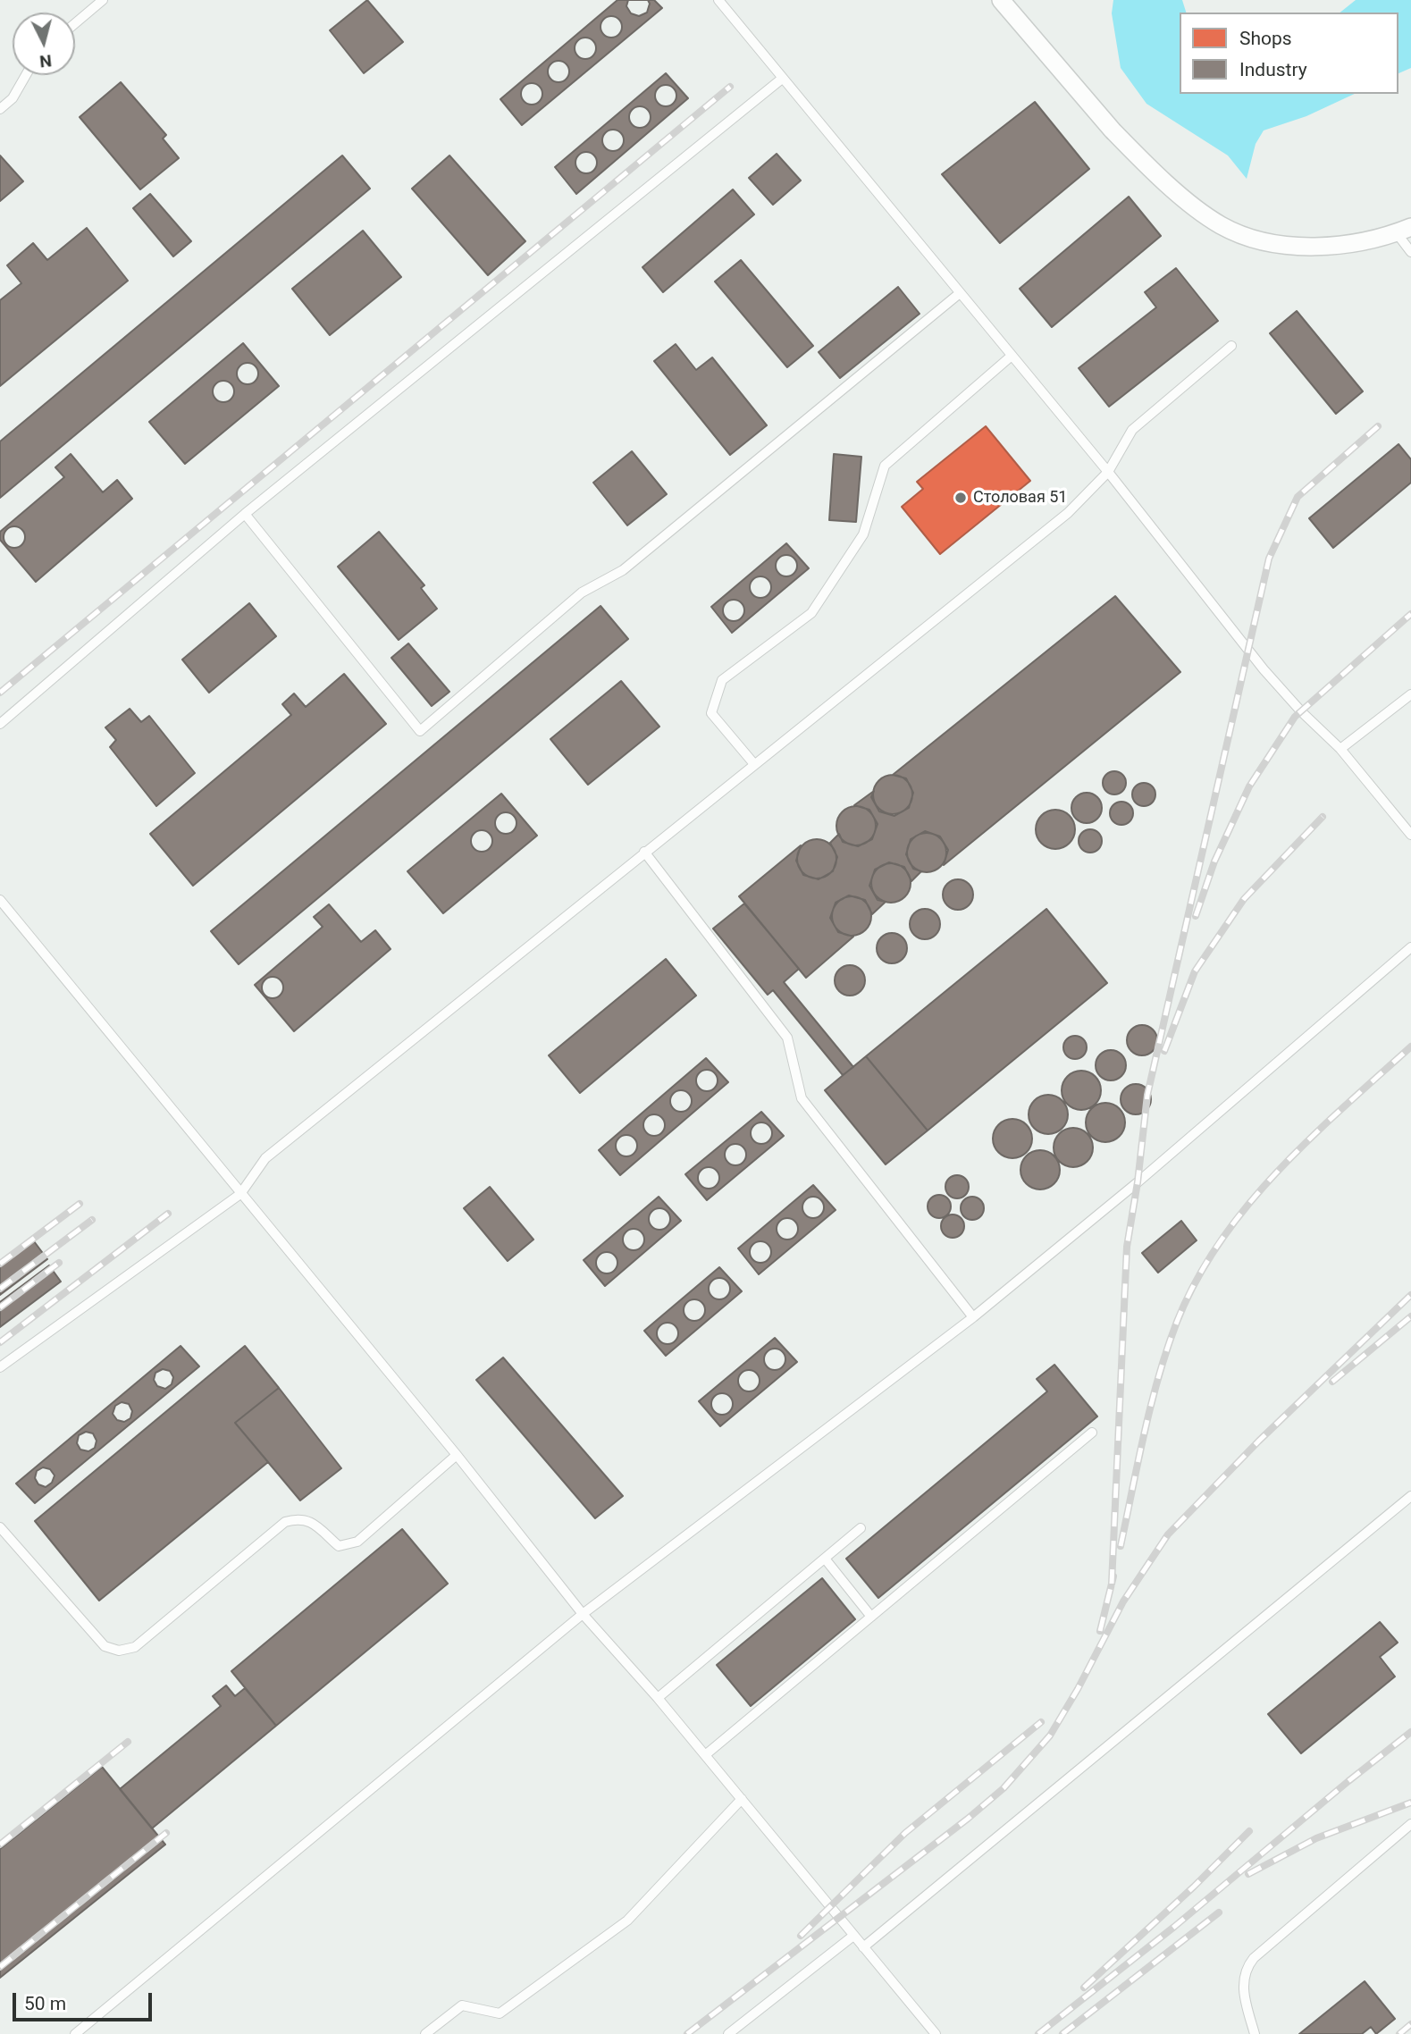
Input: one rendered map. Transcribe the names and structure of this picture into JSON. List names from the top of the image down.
{
  "places": ["Столовая 51"],
  "legend": ["Shops", "Industry"],
  "scale_bar": "50 m",
  "north": "bottom"
}
